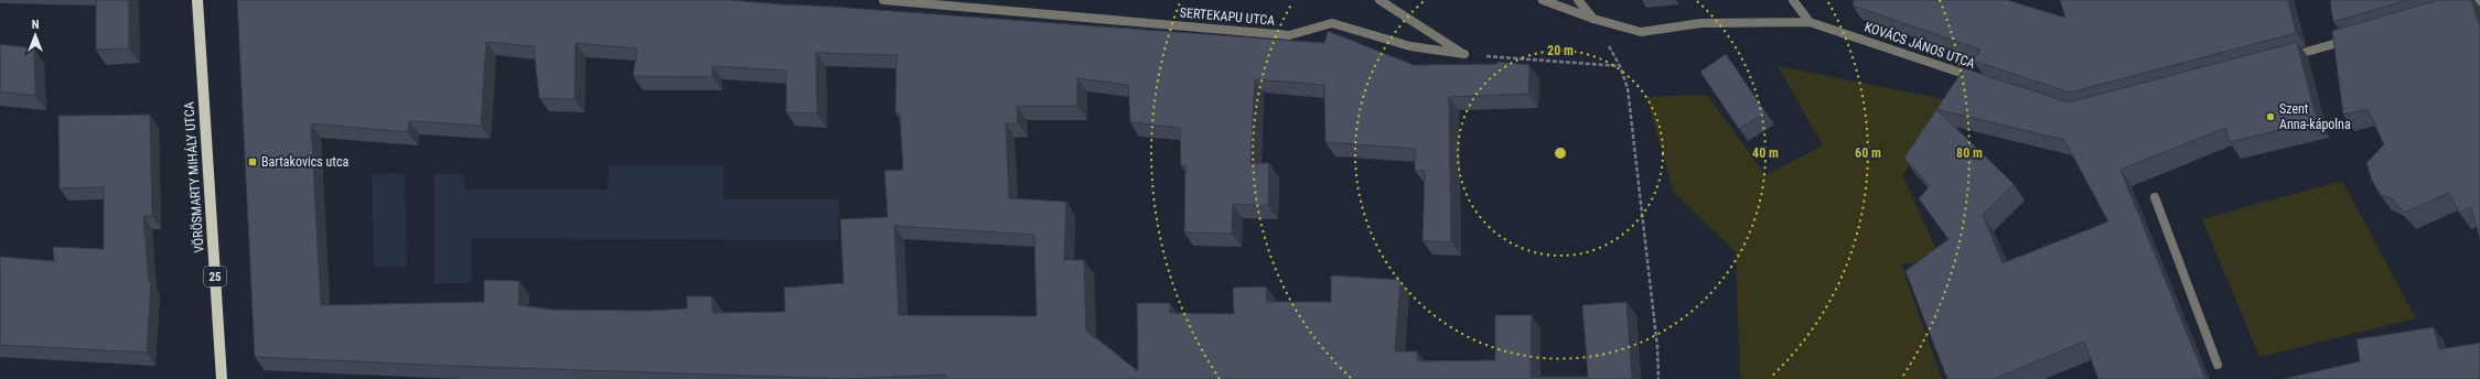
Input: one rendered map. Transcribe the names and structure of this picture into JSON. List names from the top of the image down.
{
  "streets": {
    "main road": ["VÖRÖSMARTY MIHÁLY UTCA", "25"],
    "street": ["SERTEKAPU UTCA", "KOVÁCS JÁNOS UTCA"]
  },
  "places": {
    "other": ["Szent Anna-kápolna"],
    "transit": ["Bartakovics utca"]
  },
  "north": "top",
  "rings": [
    "20 m",
    "40 m",
    "60 m",
    "80 m"
  ]
}
